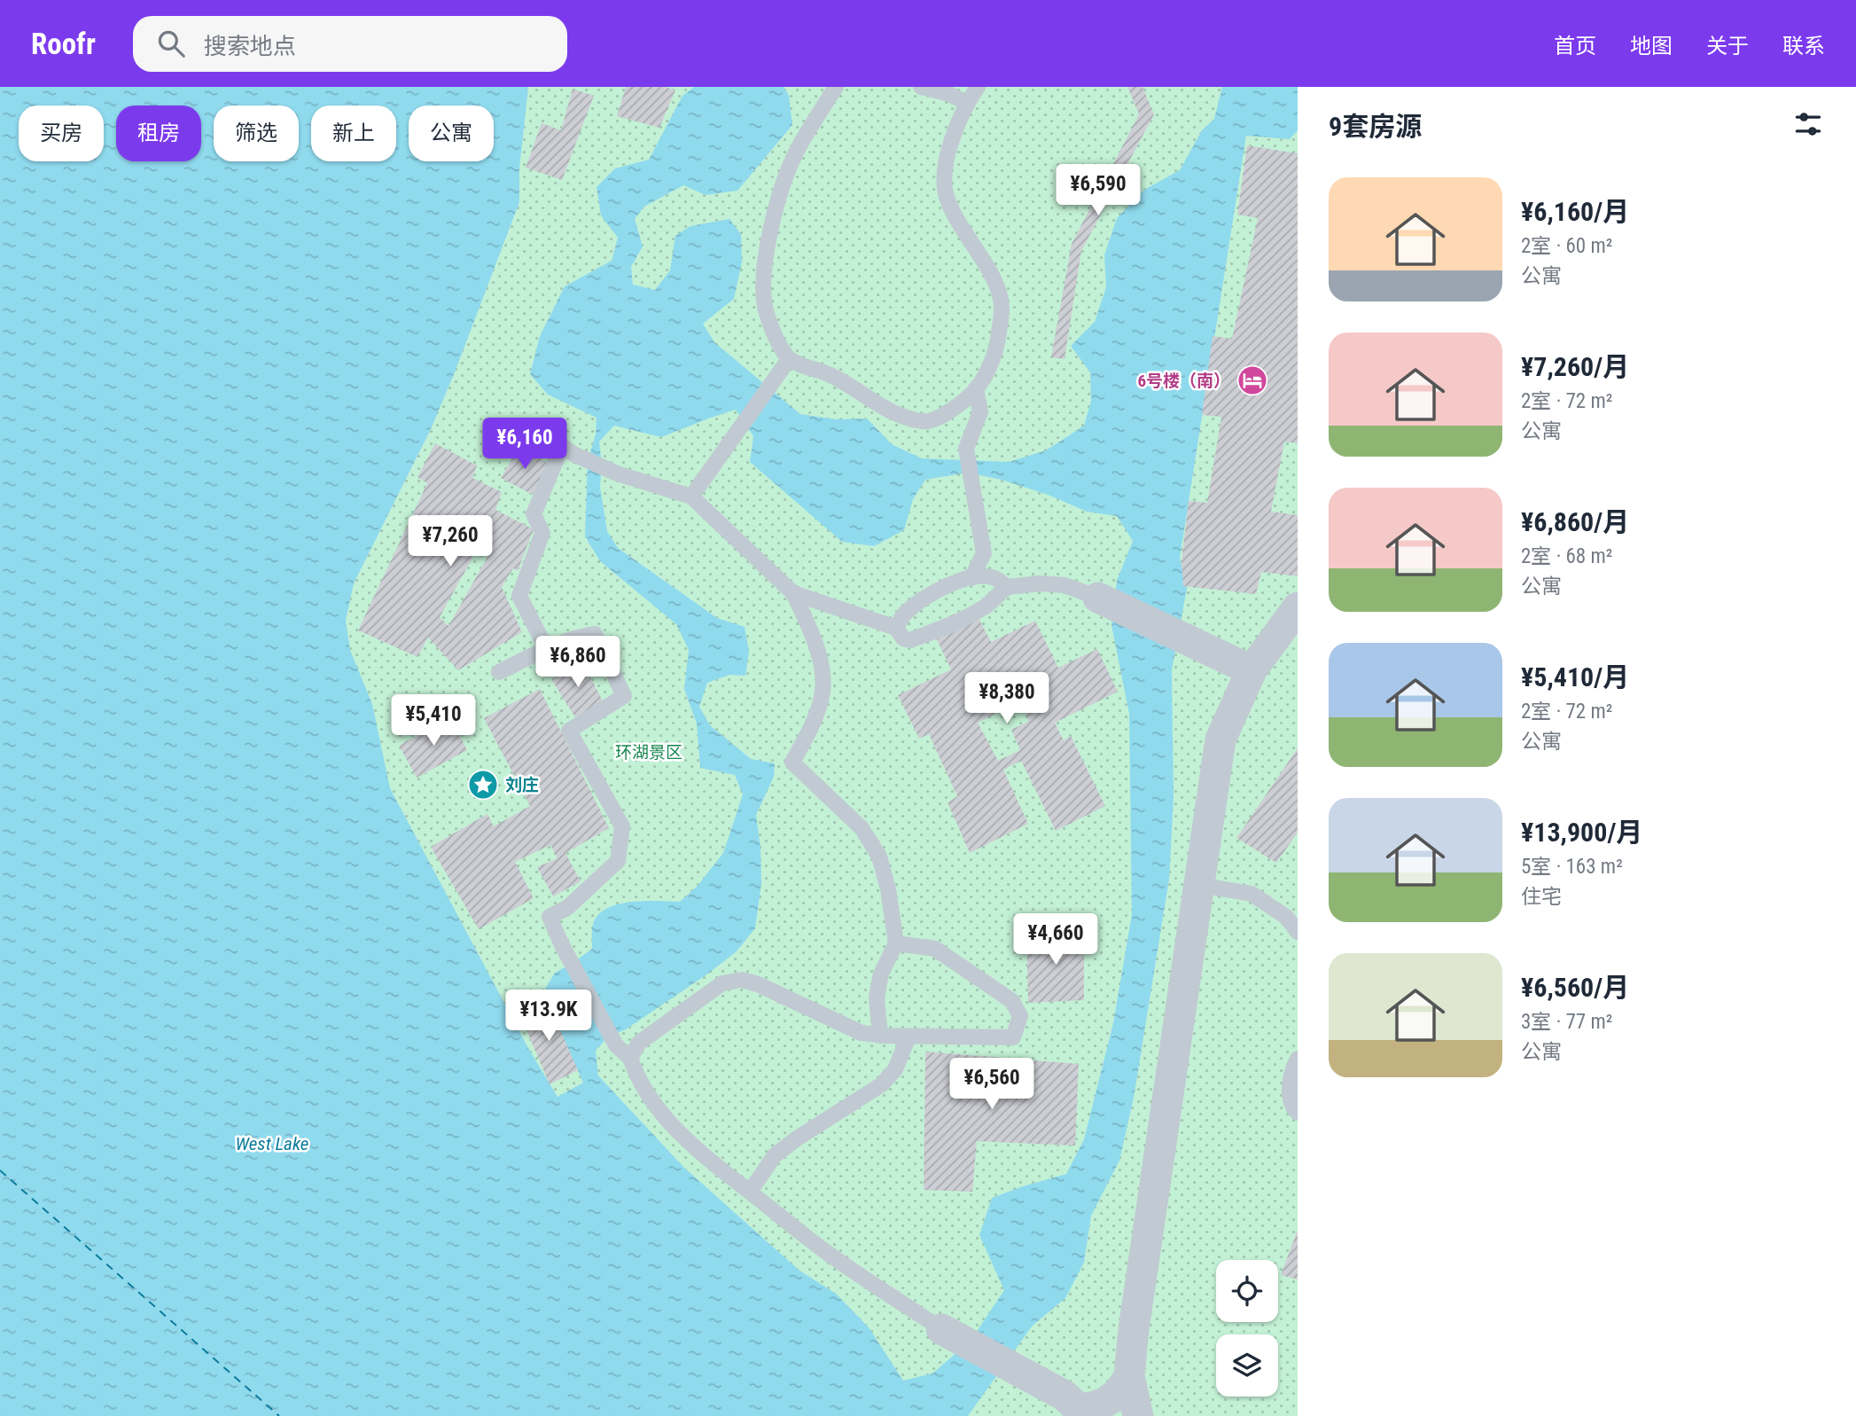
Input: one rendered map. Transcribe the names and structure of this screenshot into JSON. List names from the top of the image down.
{
  "water": ["West Lake"],
  "parks": ["环湖景区"],
  "places": {
    "hotel": ["6号楼（南）"],
    "place": ["刘庄"]
  },
  "page": {
    "header": "Roofr",
    "search": "搜索地点",
    "nav": [
      "首页",
      "地图",
      "关于",
      "联系"
    ],
    "heading": "9套房源",
    "chip": [
      "买房",
      "租房",
      "筛选",
      "新上",
      "公寓"
    ],
    "list": [
      {
        "name": "¥6,160/月",
        "note": "2室 · 60 m² · 公寓"
      },
      {
        "name": "¥7,260/月",
        "note": "2室 · 72 m² · 公寓"
      },
      {
        "name": "¥6,860/月",
        "note": "2室 · 68 m² · 公寓"
      },
      {
        "name": "¥5,410/月",
        "note": "2室 · 72 m² · 公寓"
      },
      {
        "name": "¥13,900/月",
        "note": "5室 · 163 m² · 住宅"
      },
      {
        "name": "¥6,560/月",
        "note": "3室 · 77 m² · 公寓"
      }
    ],
    "price": [
      "¥6,590",
      "¥6,160",
      "¥7,260",
      "¥6,860",
      "¥8,380",
      "¥5,410",
      "¥4,660",
      "¥13.9K",
      "¥6,560"
    ]
  }
}
